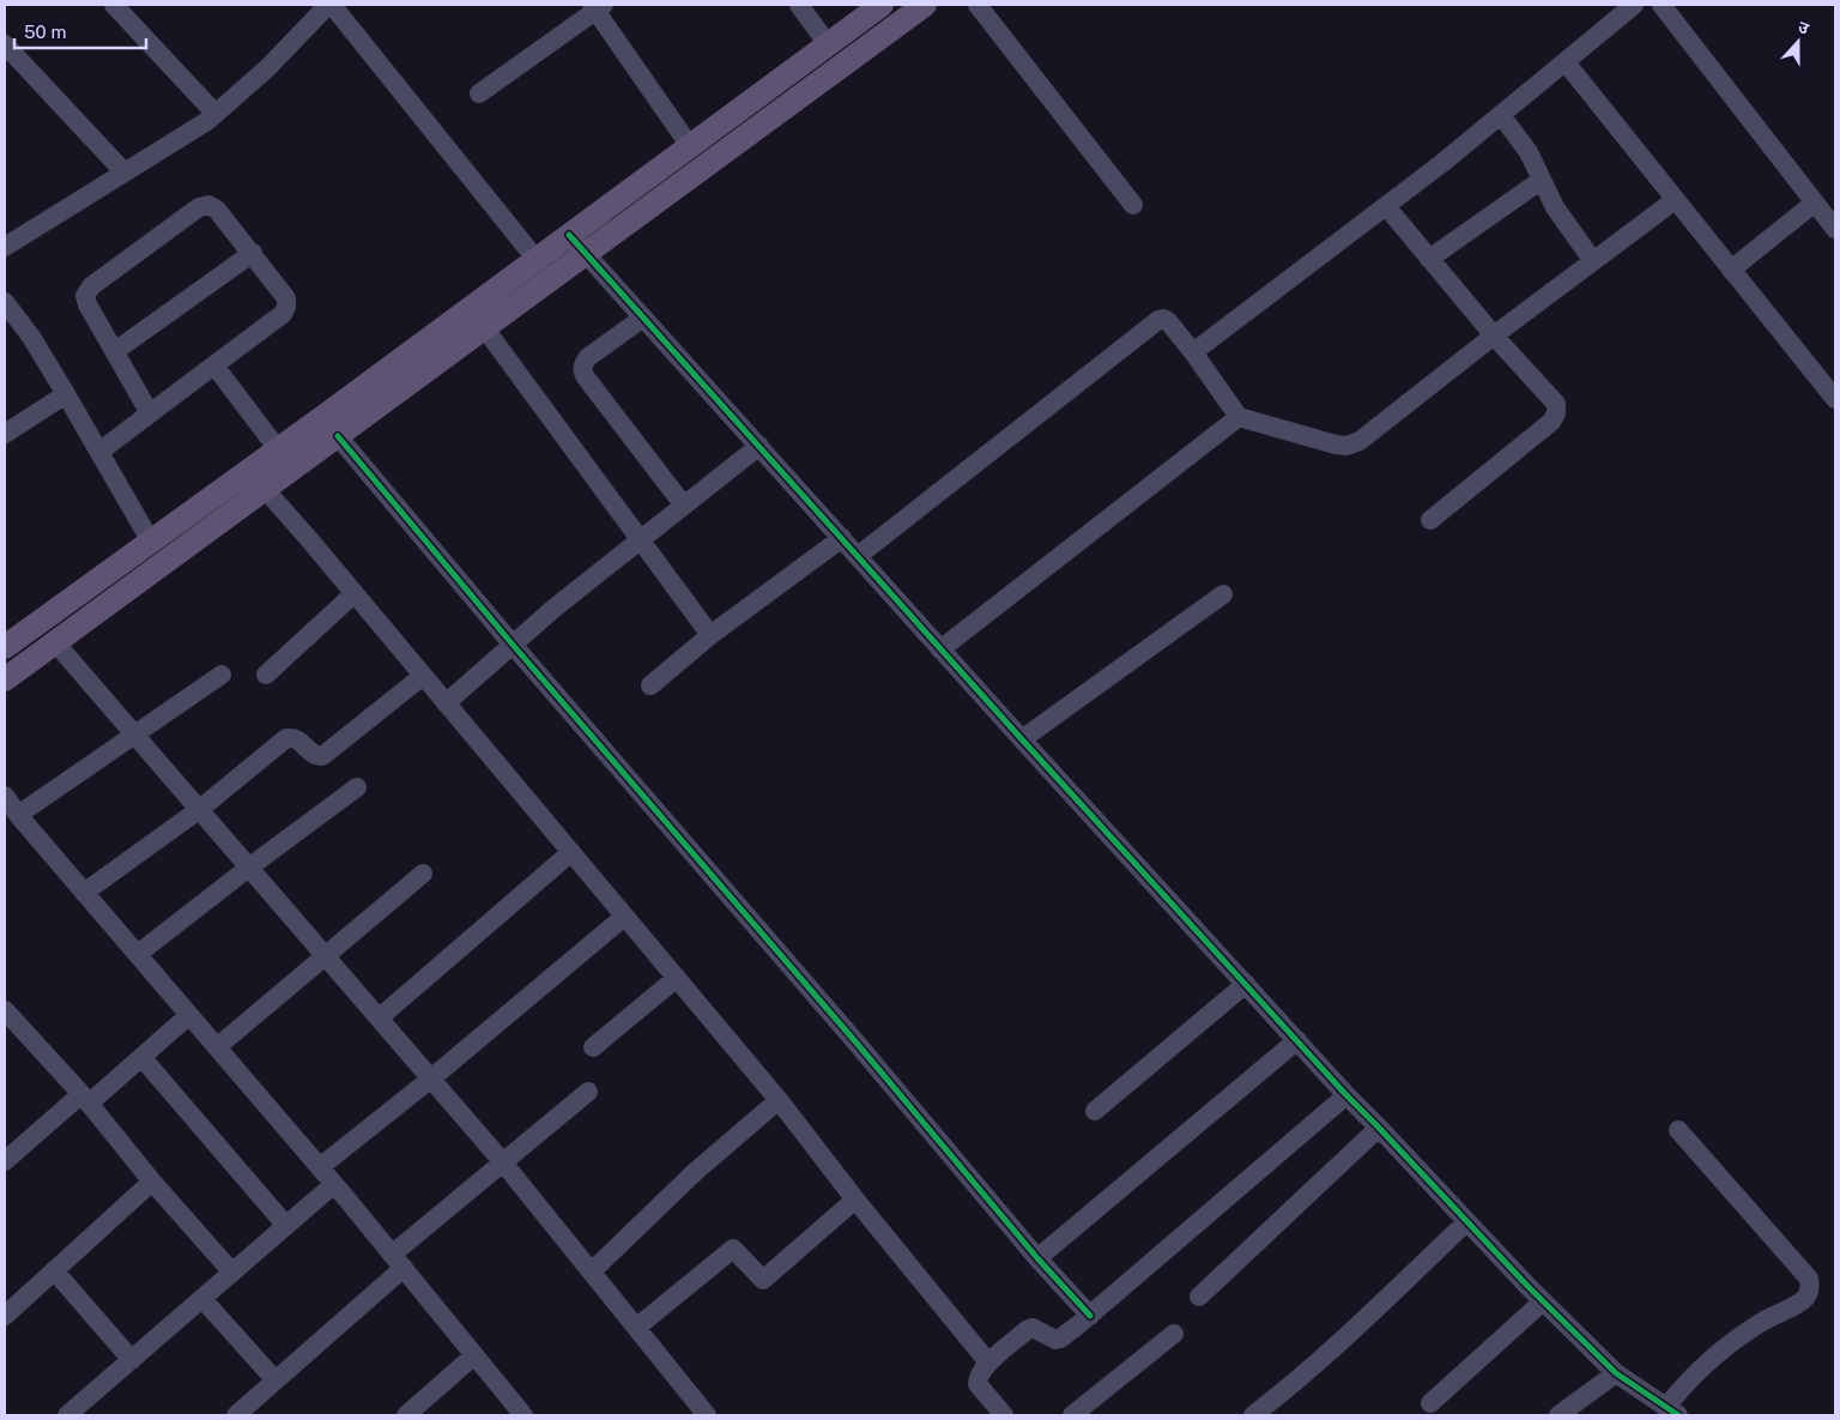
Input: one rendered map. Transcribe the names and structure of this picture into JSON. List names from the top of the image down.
{
  "scale_bar": "50 m",
  "north": "top"
}
